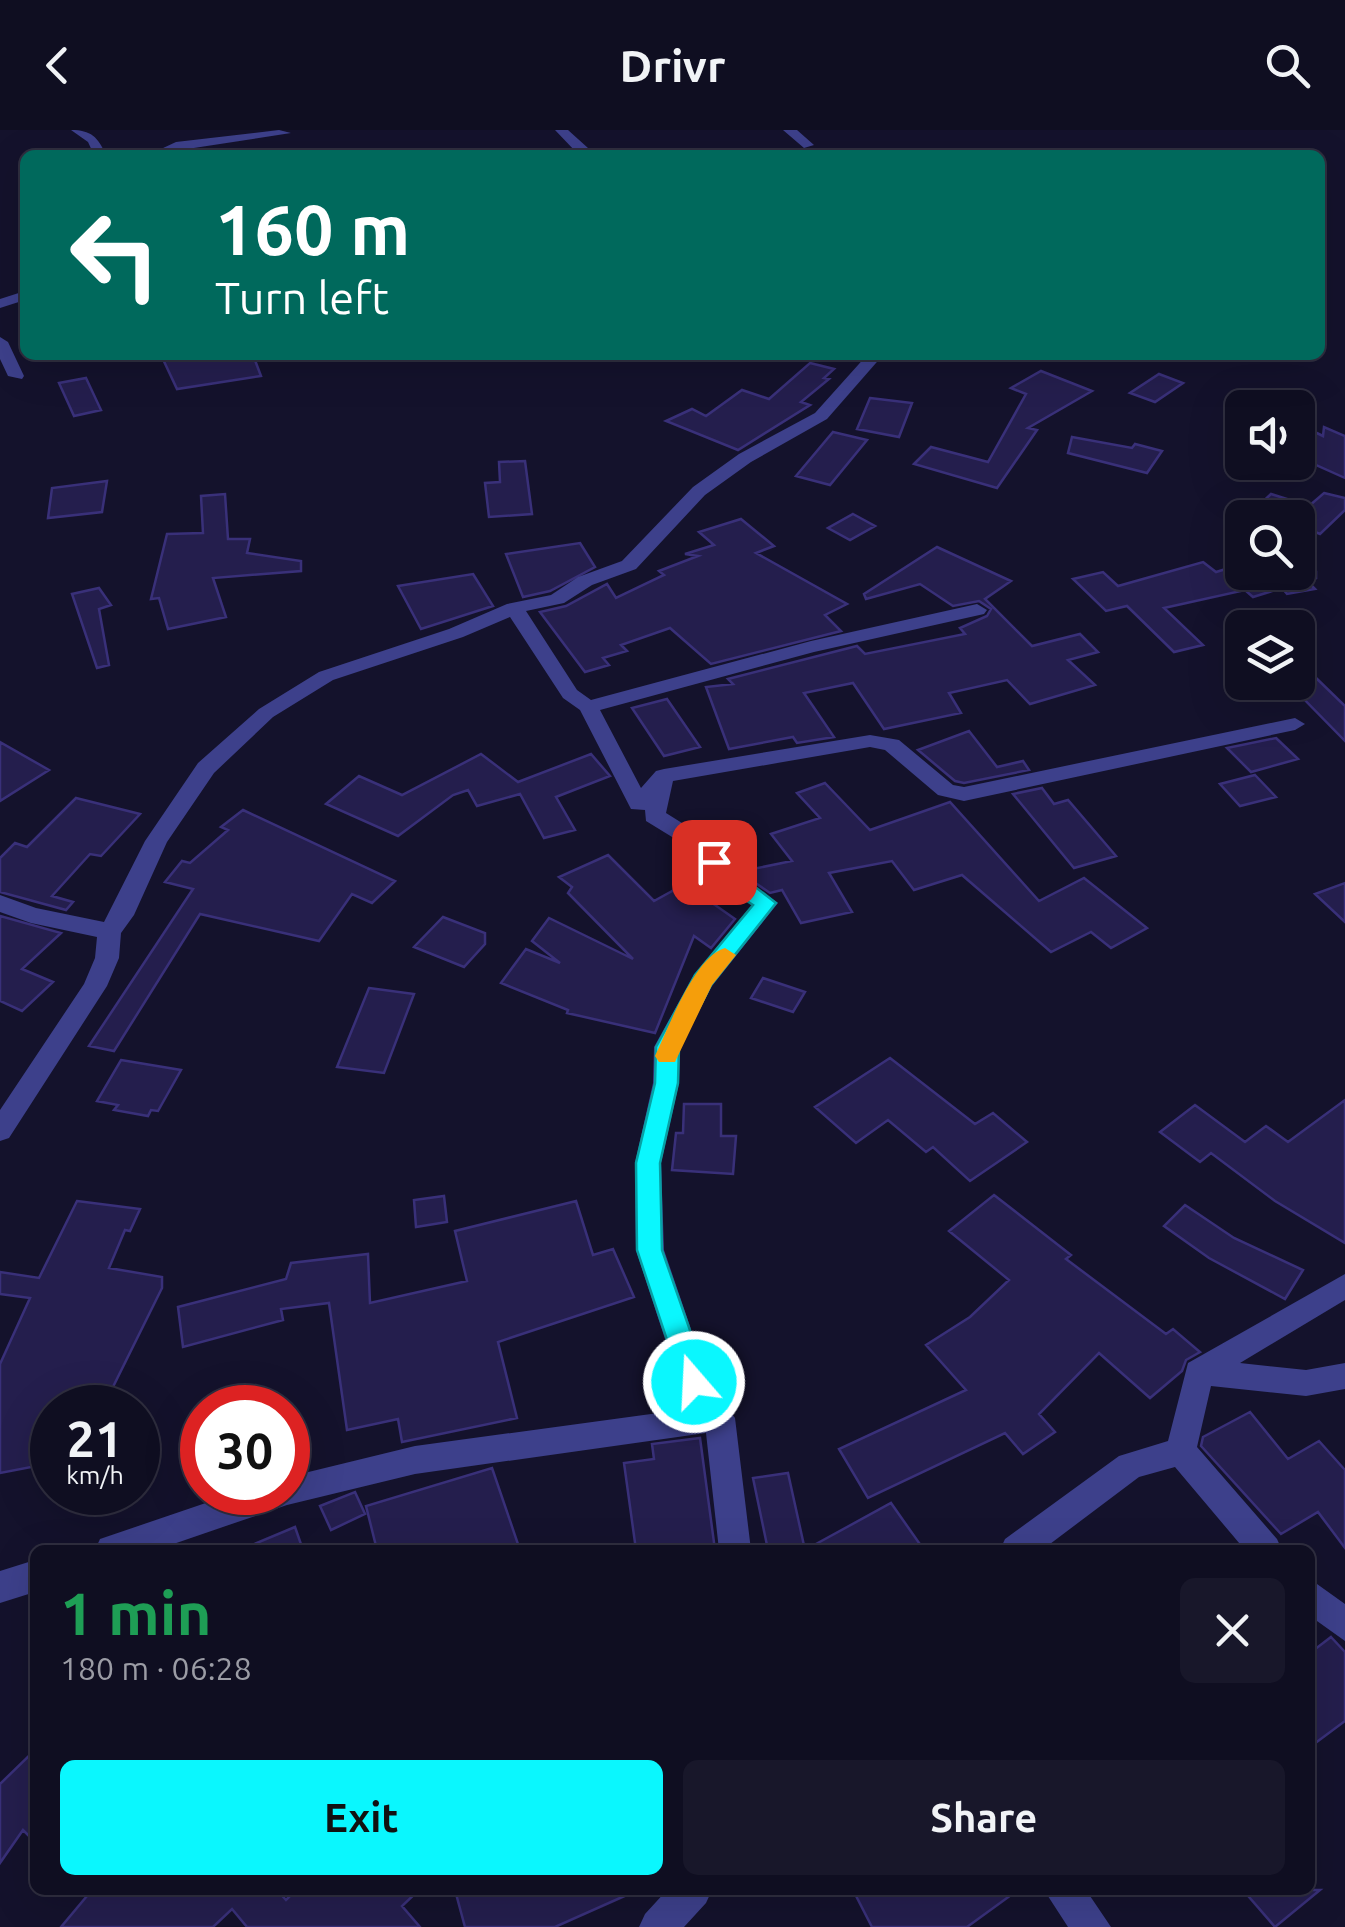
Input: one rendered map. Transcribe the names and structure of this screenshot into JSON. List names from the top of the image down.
{
  "page": {
    "header": "Drivr",
    "turn": ["160 m", "Turn left"],
    "speed": "21 km/h",
    "limit": "30",
    "heading": ["1 min", "180 m · 06:28"],
    "buttons": ["Exit", "Share"]
  }
}
